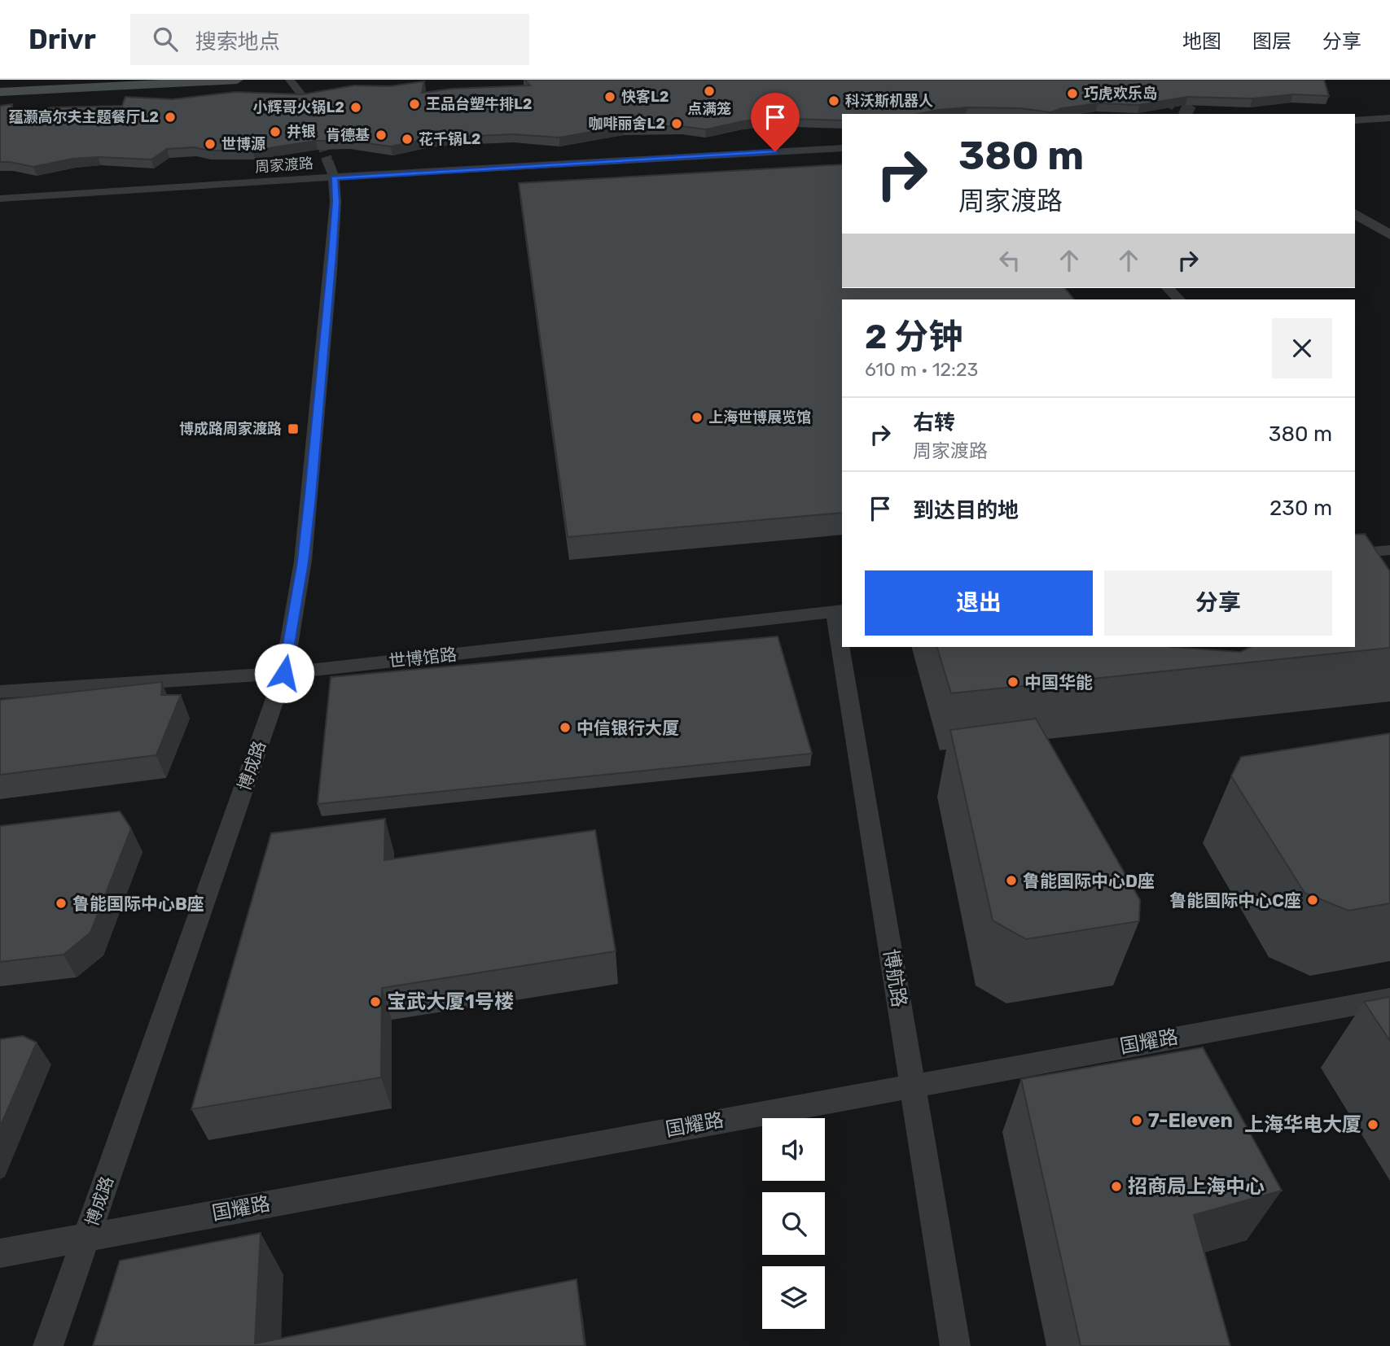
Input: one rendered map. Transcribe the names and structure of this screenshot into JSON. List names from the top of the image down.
{
  "streets": {
    "street": [
      "周家渡路",
      "世博馆路",
      "博成路",
      "博航路",
      "国耀路"
    ]
  },
  "crossings": [
    ["周家渡路", "博成路"],
    ["世博馆路", "博成路"],
    ["世博馆路", "博航路"],
    ["博成路", "国耀路"],
    ["博航路", "国耀路"]
  ],
  "places": {
    "other": [
      "点满笼",
      "巧虎欢乐岛",
      "快客L2",
      "科沃斯机器人",
      "王品台塑牛排L2",
      "小辉哥火锅L2",
      "蕴灏高尔夫主题餐厅L2",
      "咖啡丽舍L2",
      "井银",
      "肯德基",
      "花千锅L2",
      "世博源",
      "上海世博展览馆",
      "中国华能",
      "中信银行大厦",
      "鲁能国际中心D座",
      "鲁能国际中心C座",
      "鲁能国际中心B座",
      "宝武大厦1号楼",
      "7-Eleven",
      "上海华电大厦",
      "招商局上海中心"
    ],
    "transit": ["博成路周家渡路"]
  },
  "page": {
    "header": "Drivr",
    "search": "搜索地点",
    "nav": ["地图", "图层", "分享"],
    "turn": ["380 m", "周家渡路"],
    "heading": ["2 分钟", "610 m · 12:23"],
    "list": [
      {
        "name": "右转",
        "note": "周家渡路",
        "value": "380 m"
      },
      {
        "name": "到达目的地",
        "value": "230 m"
      }
    ],
    "buttons": ["退出", "分享"]
  }
}
